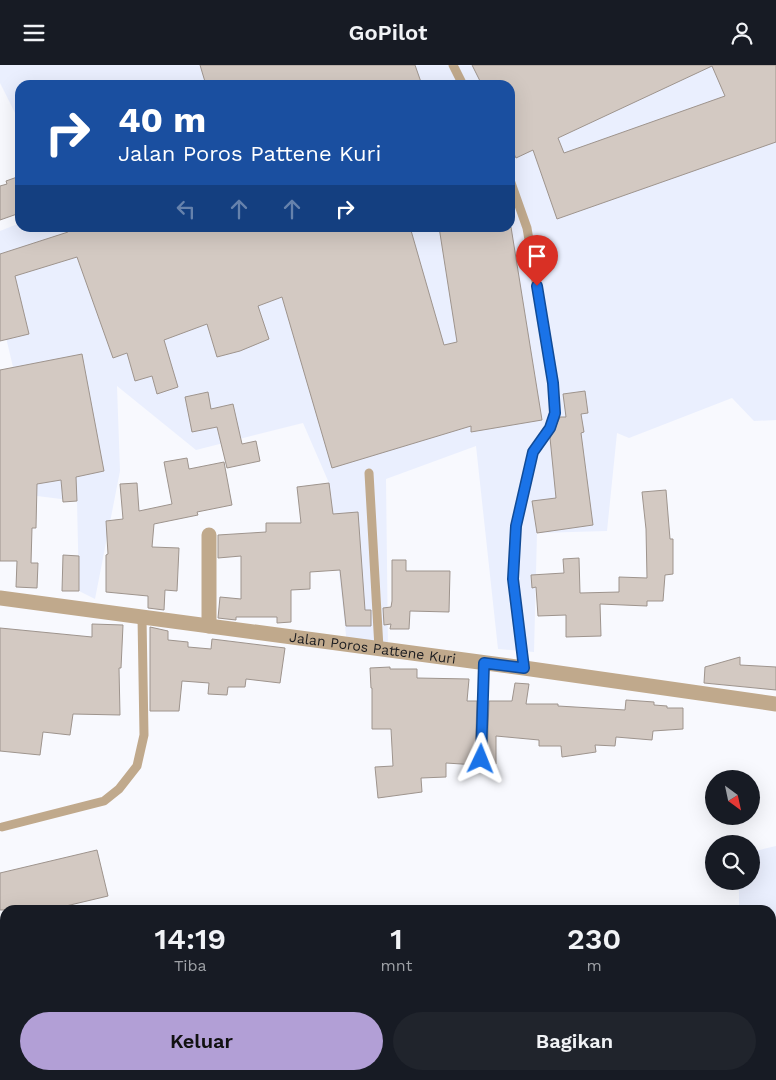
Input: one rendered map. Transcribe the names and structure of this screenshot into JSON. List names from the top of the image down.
{
  "streets": {
    "street": ["Jalan Poros Pattene Kuri"]
  },
  "north": "bottom right",
  "page": {
    "header": "GoPilot",
    "turn": ["40 m", "Jalan Poros Pattene Kuri"],
    "eta": [
      "14:19",
      "Tiba",
      "1",
      "mnt",
      "230",
      "m"
    ],
    "buttons": ["Keluar", "Bagikan"]
  }
}
